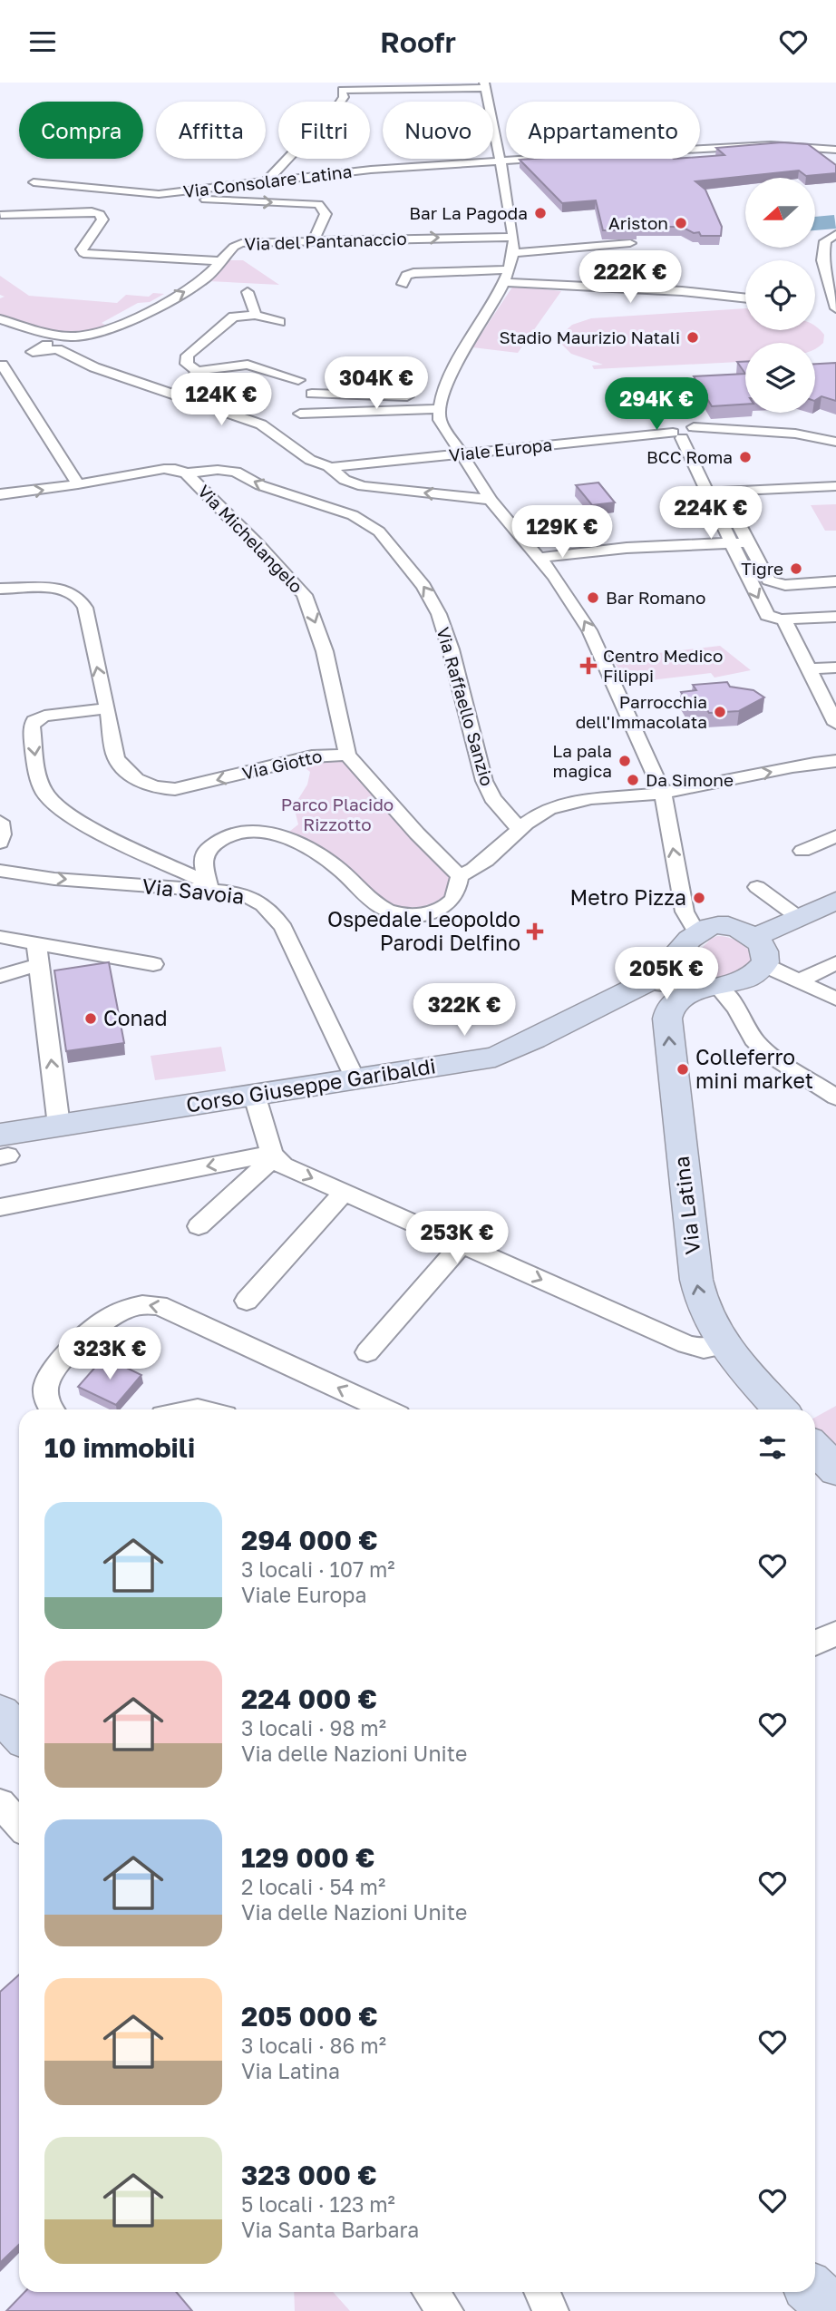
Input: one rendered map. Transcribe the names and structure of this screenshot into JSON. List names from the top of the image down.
{
  "streets": {
    "main road": ["Corso Giuseppe Garibaldi", "Via Latina"],
    "street": [
      "Via Consolare Latina",
      "Via del Pantanaccio",
      "Viale Europa",
      "Via Michelangelo",
      "Via Raffaello Sanzio",
      "Via Giotto",
      "Via Savoia"
    ]
  },
  "crossings": [
    ["Via Michelangelo", "Via Raffaello Sanzio"],
    ["Via Michelangelo", "Via Giotto"],
    ["Via Savoia", "Corso Giuseppe Garibaldi"]
  ],
  "one_way": ["Via Michelangelo", "Via Latina"],
  "parks": ["Parco Placido Rizzotto"],
  "places": {
    "other": [
      "Bar La Pagoda",
      "Ariston",
      "Stadio Maurizio Natali",
      "BCC Roma",
      "Tigre",
      "Bar Romano",
      "Parrocchia dell'Immacolata",
      "La pala magica",
      "Da Simone",
      "Metro Pizza",
      "Conad",
      "Colleferro mini market"
    ],
    "health": ["Centro Medico Filippi", "Ospedale Leopoldo Parodi Delfino"]
  },
  "north": "left",
  "page": {
    "header": "Roofr",
    "chip": [
      "Compra",
      "Affitta",
      "Filtri",
      "Nuovo",
      "Appartamento"
    ],
    "price": [
      "222K €",
      "304K €",
      "124K €",
      "294K €",
      "224K €",
      "129K €",
      "205K €",
      "322K €",
      "253K €",
      "323K €"
    ],
    "heading": "10 immobili",
    "list": [
      {
        "name": "294 000 €",
        "note": "3 locali · 107 m² · Viale Europa"
      },
      {
        "name": "224 000 €",
        "note": "3 locali · 98 m² · Via delle Nazioni Unite"
      },
      {
        "name": "129 000 €",
        "note": "2 locali · 54 m² · Via delle Nazioni Unite"
      },
      {
        "name": "205 000 €",
        "note": "3 locali · 86 m² · Via Latina"
      },
      {
        "name": "323 000 €",
        "note": "5 locali · 123 m² · Via Santa Barbara"
      }
    ]
  }
}
